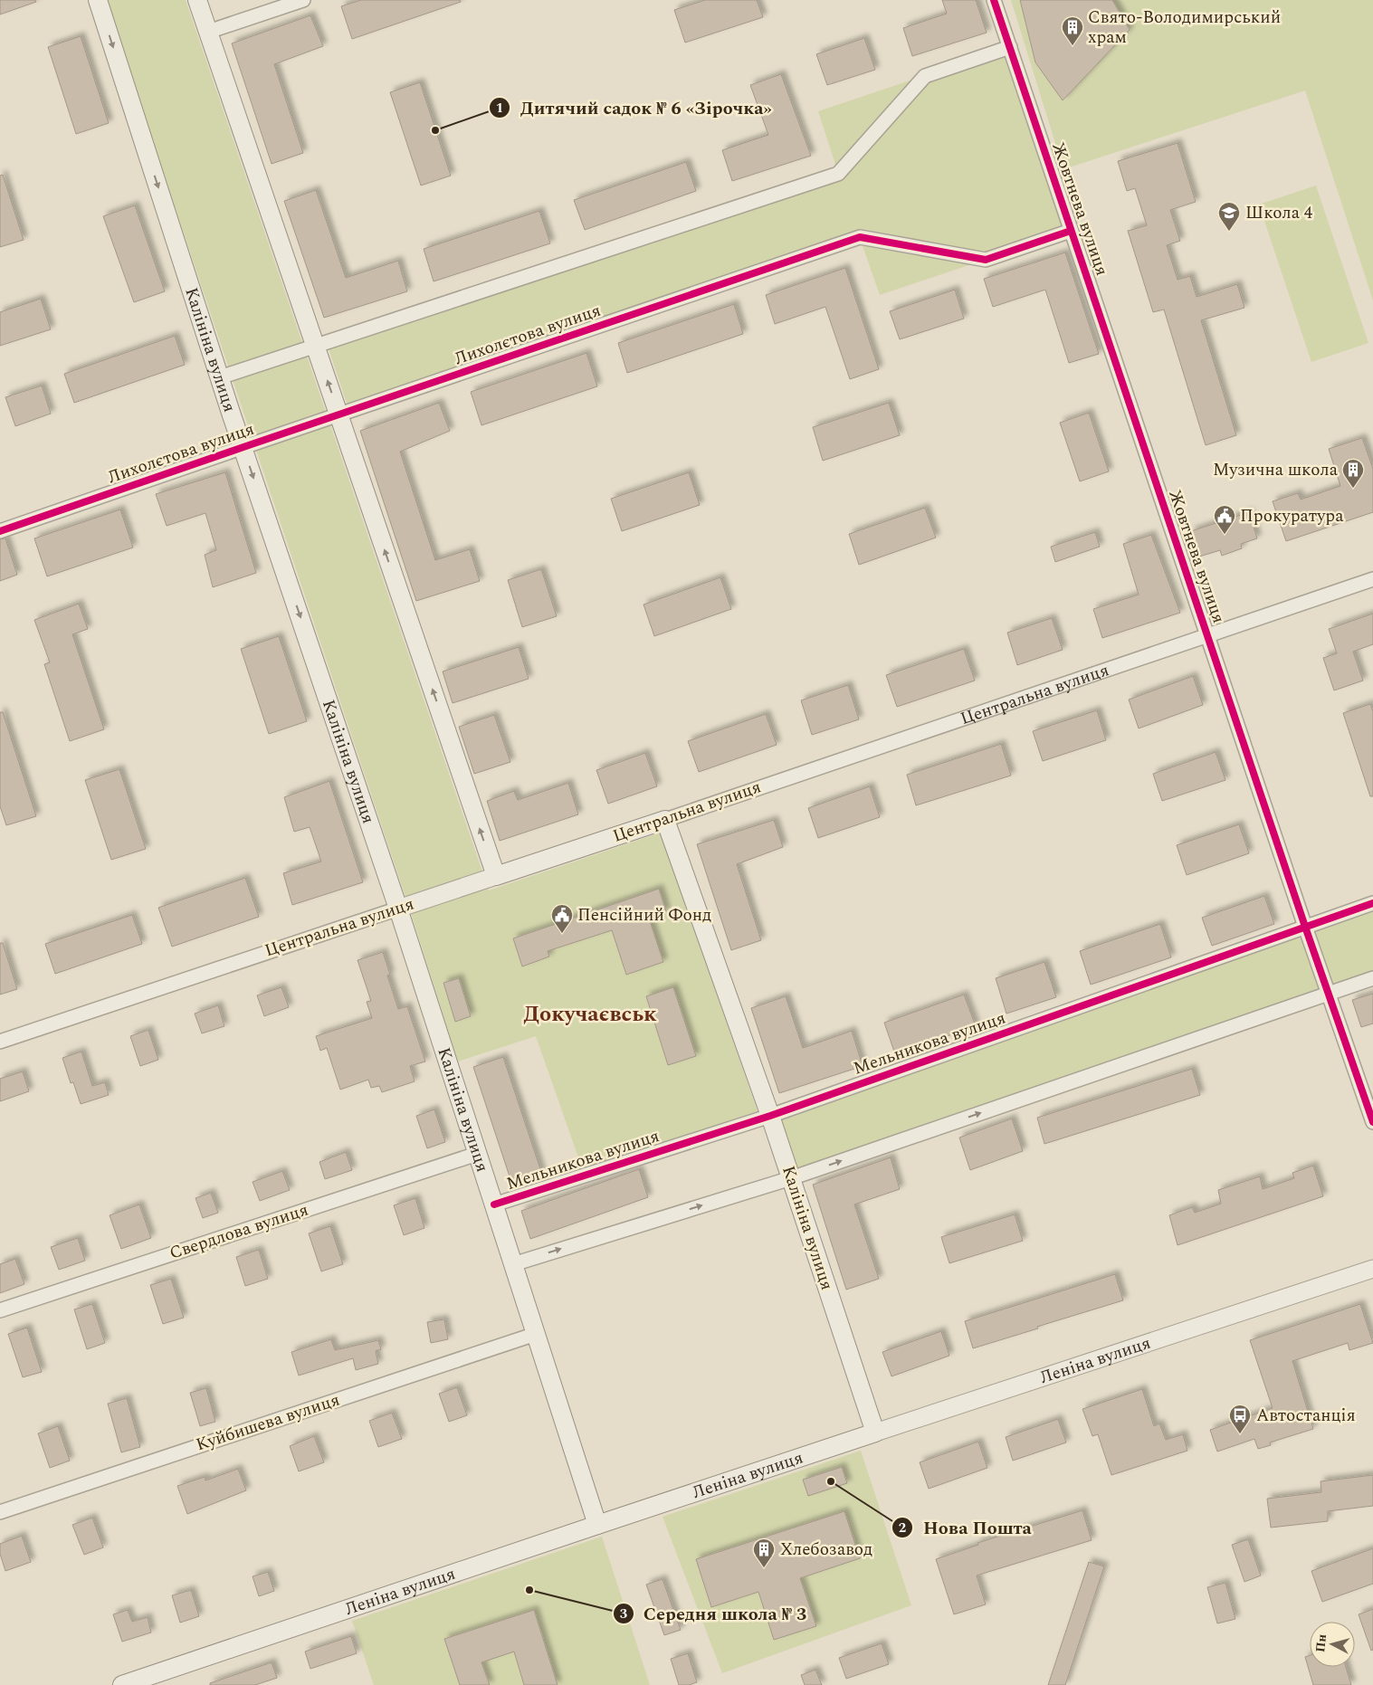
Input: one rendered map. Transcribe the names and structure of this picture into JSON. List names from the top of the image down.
{
  "streets": {
    "main road": ["Калініна вулиця", "Центральна вулиця", "Леніна вулиця"],
    "street": [
      "Жовтнева вулиця",
      "Лихолєтова вулиця",
      "Мельникова вулиця",
      "Свердлова вулиця",
      "Куйбишева вулиця"
    ]
  },
  "crossings": [
    ["Жовтнева вулиця", "Лихолєтова вулиця"],
    ["Жовтнева вулиця", "Центральна вулиця"],
    ["Жовтнева вулиця", "Мельникова вулиця"],
    ["Лихолєтова вулиця", "Калініна вулиця"],
    ["Калініна вулиця", "Центральна вулиця"],
    ["Калініна вулиця", "Мельникова вулиця"],
    ["Калініна вулиця", "Свердлова вулиця"],
    ["Калініна вулиця", "Леніна вулиця"],
    ["Калініна вулиця", "Куйбишева вулиця"]
  ],
  "districts": ["Докучаєвськ"],
  "places": {
    "building": ["Свято-Володимирський храм", "Музична школа", "Хлебозавод"],
    "other": ["Дитячий садок № 6 «Зірочка»", "Нова Пошта", "Середня школа № 3"],
    "school or university": ["Школа 4"],
    "public building": ["Прокуратура", "Пенсійний Фонд"],
    "bus stop": ["Автостанція"]
  },
  "north": "left"
}
